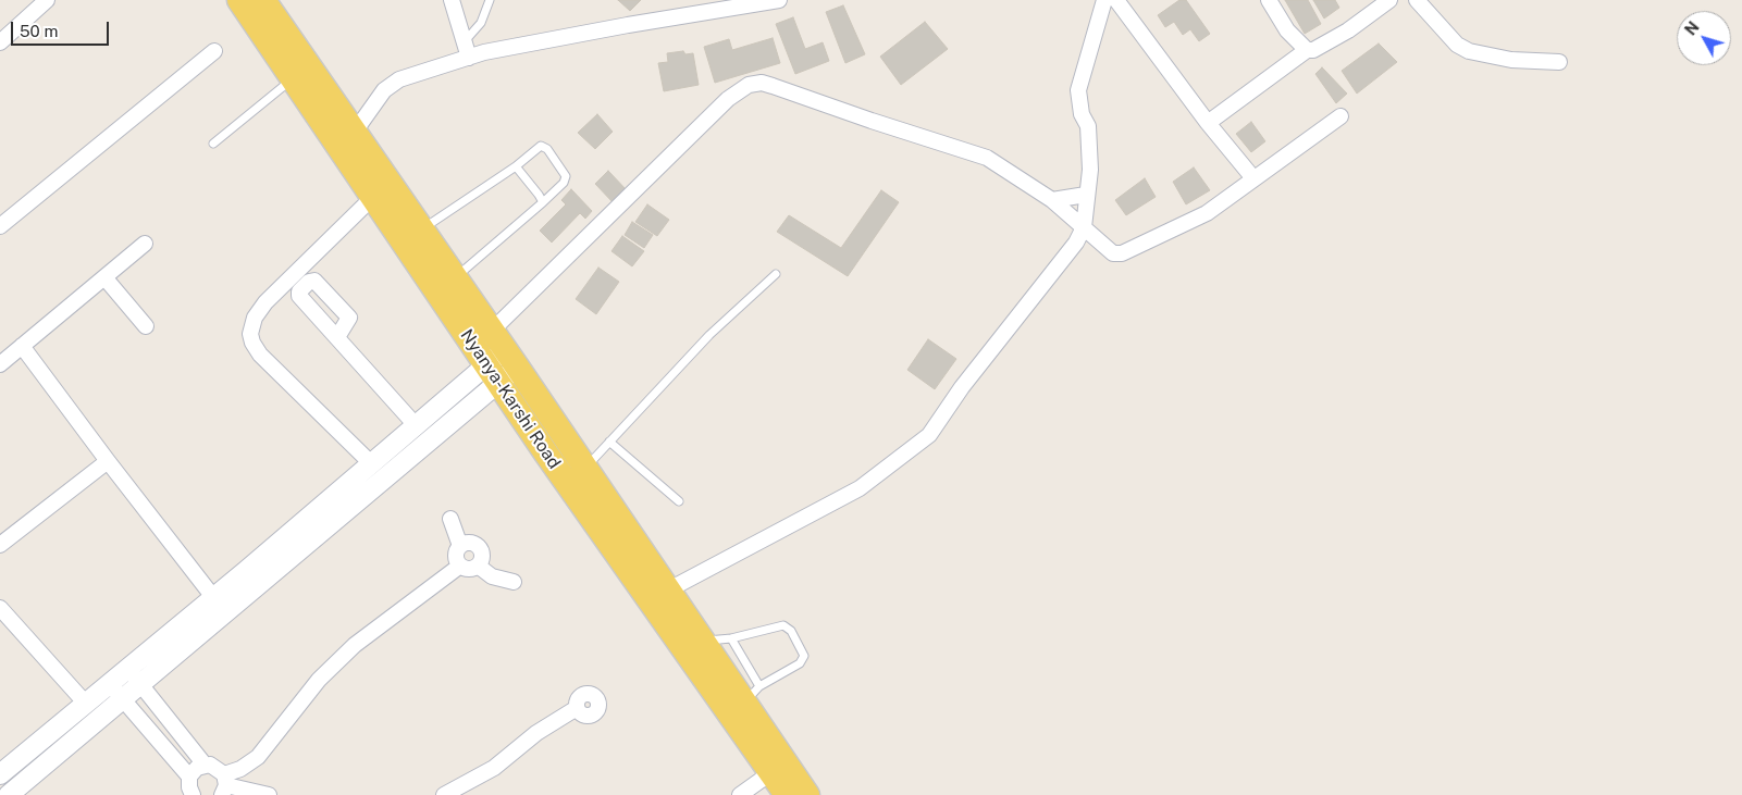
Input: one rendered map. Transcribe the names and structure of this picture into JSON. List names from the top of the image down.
{
  "streets": {
    "main road": ["Nyanya-Karshi Road"]
  },
  "scale_bar": "50 m",
  "north": "top left"
}
